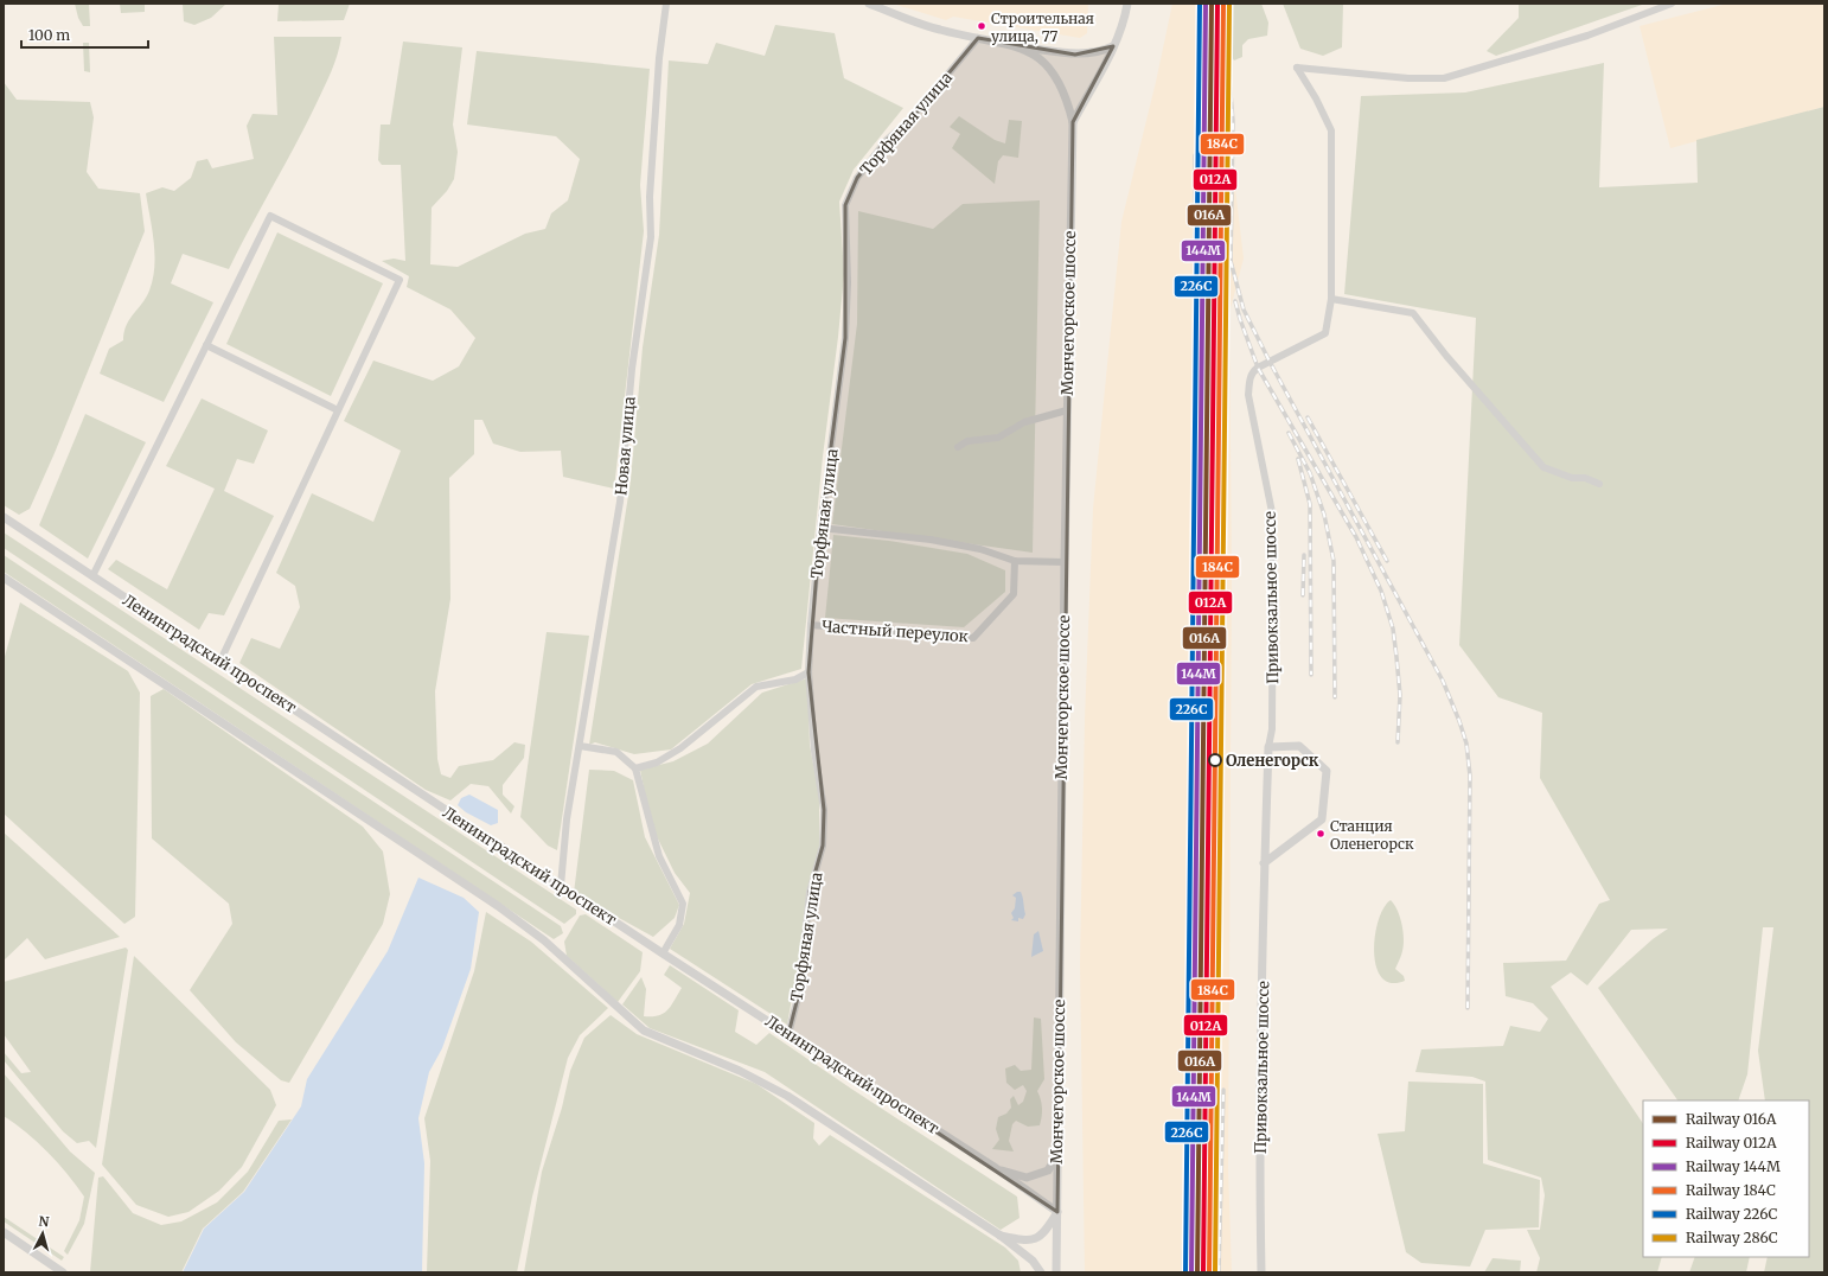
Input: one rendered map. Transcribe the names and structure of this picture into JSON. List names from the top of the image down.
{
  "streets": {
    "street": [
      "Торфяная улица",
      "Мончегорское шоссе",
      "Новая улица",
      "Привокзальное шоссе",
      "Частный переулок",
      "Ленинградский проспект"
    ]
  },
  "crossings": [
    ["Торфяная улица", "Частный переулок"],
    ["Торфяная улица", "Ленинградский проспект"],
    ["Мончегорское шоссе", "Ленинградский проспект"],
    ["Новая улица", "Ленинградский проспект"]
  ],
  "places": ["Строительная улица, 77", "Оленегорск", "Станция Оленегорск"],
  "lines": [
    "rail line 016А",
    "rail line 012А",
    "rail line 144М",
    "rail line 184С",
    "rail line 226С",
    "rail line 286С"
  ],
  "legend": [
    "Railway 016А",
    "Railway 012А",
    "Railway 144М",
    "Railway 184С",
    "Railway 226С",
    "Railway 286С"
  ],
  "scale_bar": "100 m",
  "north": "top"
}
